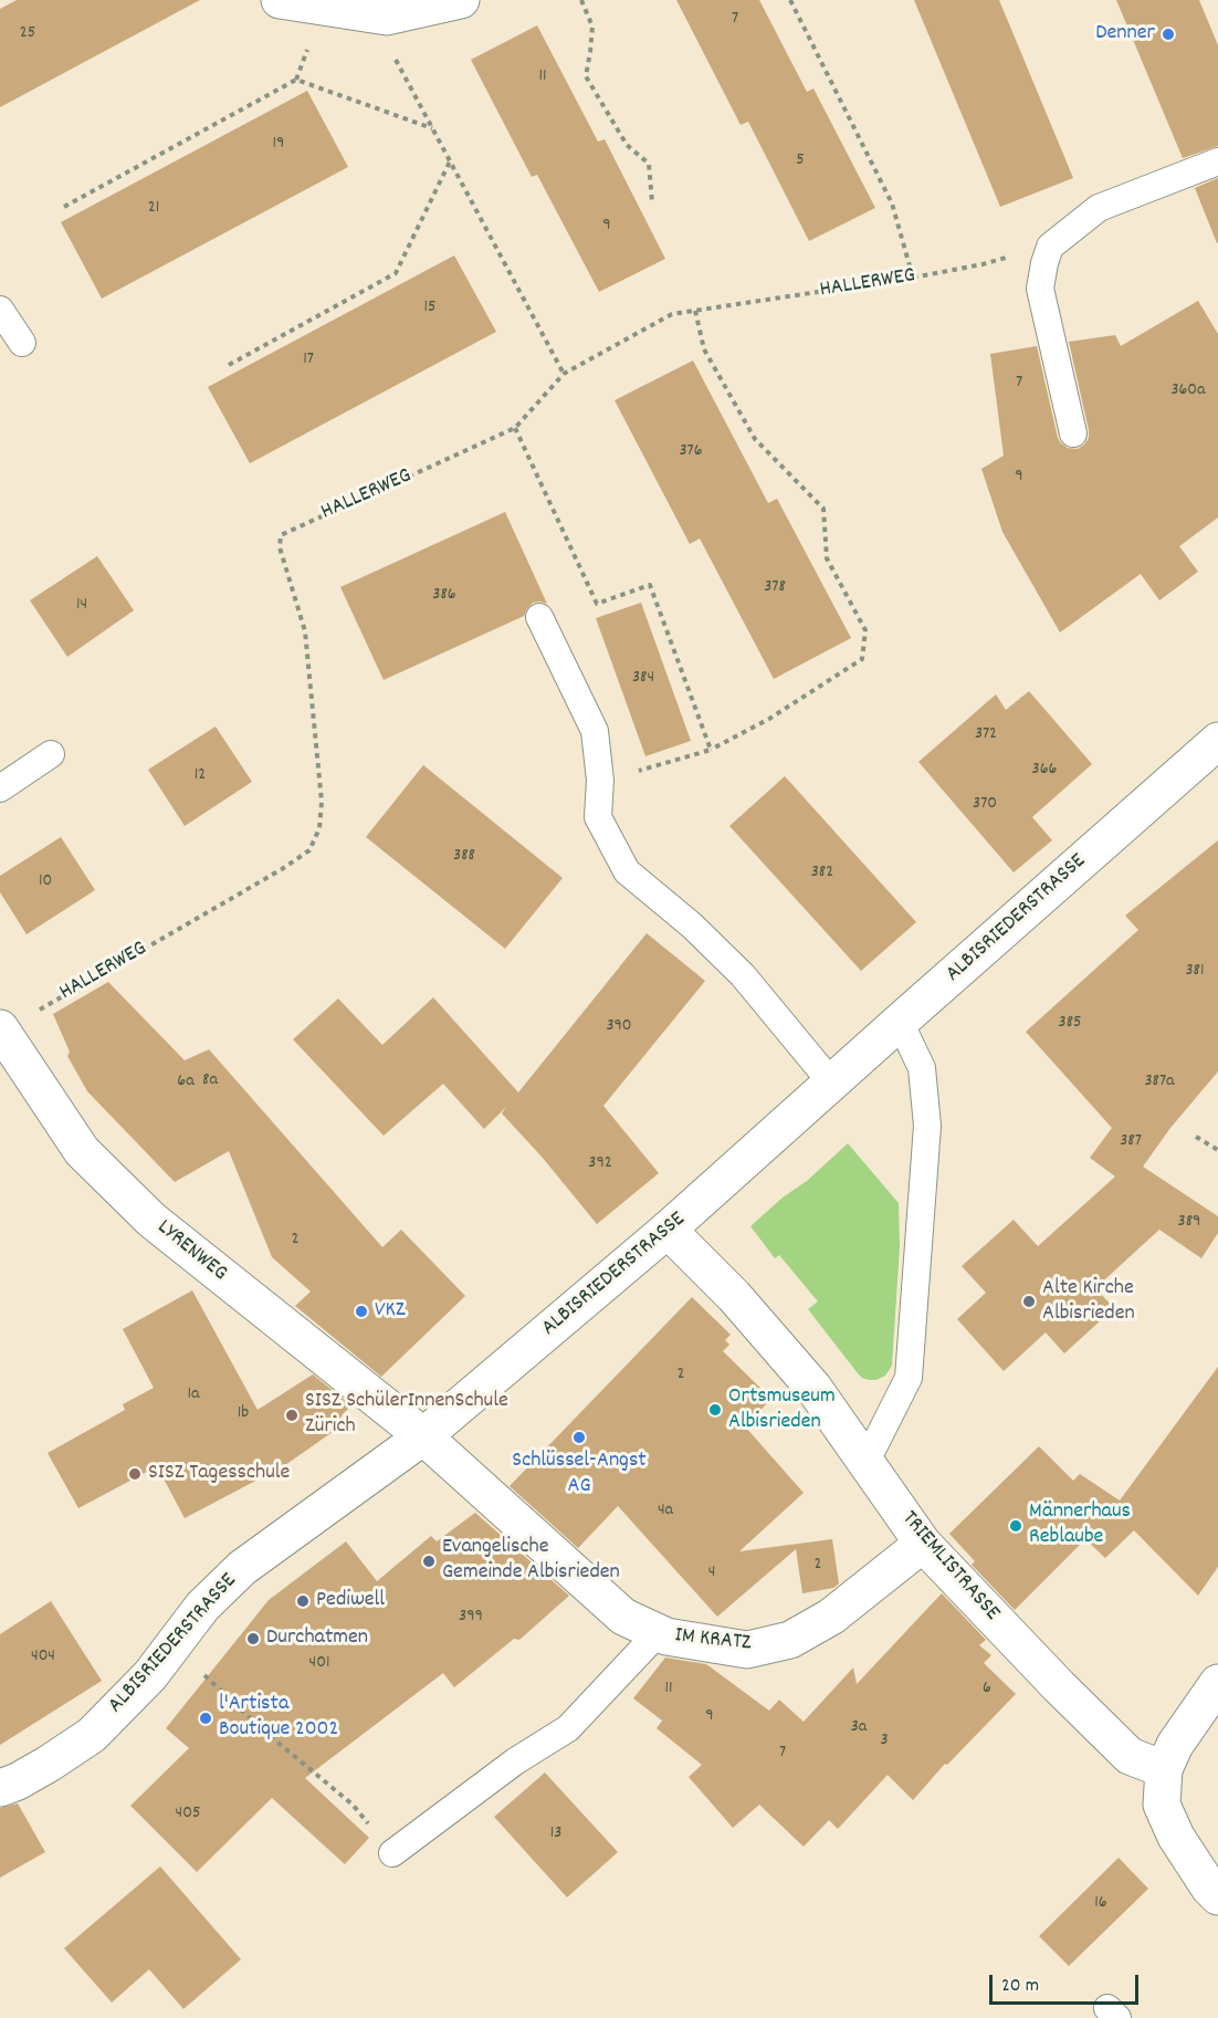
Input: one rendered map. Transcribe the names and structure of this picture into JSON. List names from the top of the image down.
{
  "streets": {
    "street": [
      "ALBISRIEDERSTRASSE",
      "LYRENWEG",
      "TRIEMLISTRASSE",
      "IM KRATZ"
    ],
    "path": ["HALLERWEG"]
  },
  "crossings": [
    ["ALBISRIEDERSTRASSE", "LYRENWEG"],
    ["ALBISRIEDERSTRASSE", "TRIEMLISTRASSE"],
    ["ALBISRIEDERSTRASSE", "IM KRATZ"],
    ["LYRENWEG", "IM KRATZ"],
    ["TRIEMLISTRASSE", "IM KRATZ"]
  ],
  "places": [
    "Denner",
    "Alte Kirche Albisrieden",
    "VKZ",
    "Ortsmuseum Albisrieden",
    "SISZ SchülerInnenSchule Zürich",
    "Schlüssel-Angst AG",
    "SISZ Tagesschule",
    "Männerhaus Reblaube",
    "Evangelische Gemeinde Albisrieden",
    "Pediwell",
    "Durchatmen",
    "l'Artista Boutique 2002"
  ],
  "house_numbers": [
    "7",
    "25",
    "11",
    "19",
    "5",
    "21",
    "9",
    "15",
    "17",
    "7",
    "360a",
    "376",
    "9",
    "378",
    "386",
    "14",
    "384",
    "372",
    "366",
    "12",
    "370",
    "388",
    "382",
    "10",
    "381",
    "385",
    "390",
    "8a",
    "6a",
    "387a",
    "387",
    "392",
    "389",
    "2",
    "2",
    "1a",
    "1b",
    "4a",
    "2",
    "4",
    "399",
    "404",
    "401",
    "11",
    "6",
    "9",
    "3a",
    "3",
    "7",
    "405",
    "13",
    "16"
  ],
  "scale_bar": "20 m"
}
